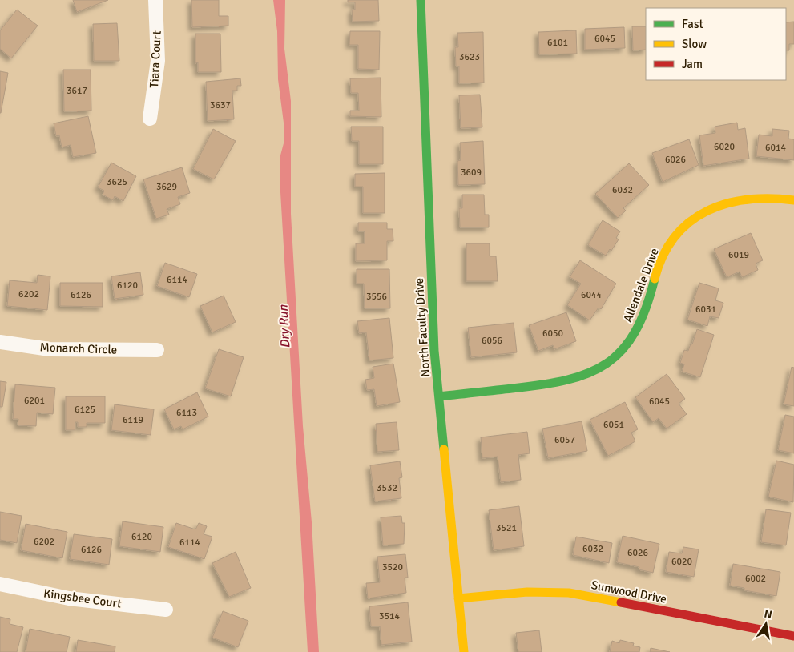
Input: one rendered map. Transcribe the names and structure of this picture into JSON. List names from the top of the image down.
{
  "streets": {
    "street": [
      "Tiara Court",
      "Allendale Drive",
      "North Faculty Drive",
      "Monarch Circle",
      "Sunwood Drive",
      "Kingsbee Court"
    ]
  },
  "crossings": [
    ["Allendale Drive", "North Faculty Drive"],
    ["North Faculty Drive", "Sunwood Drive"]
  ],
  "water": ["Dry Run"],
  "house_numbers": [
    "6045",
    "6101",
    "3623",
    "3617",
    "3637",
    "6020",
    "6014",
    "6026",
    "3609",
    "3625",
    "3629",
    "6032",
    "6019",
    "6114",
    "6120",
    "6202",
    "6126",
    "6044",
    "3556",
    "6031",
    "6050",
    "6056",
    "6201",
    "6045",
    "6125",
    "6113",
    "6119",
    "6051",
    "6057",
    "3532",
    "3521",
    "6120",
    "6202",
    "6114",
    "6032",
    "6126",
    "6026",
    "6020",
    "3520",
    "6002",
    "3514"
  ],
  "legend": ["Fast", "Slow", "Jam"],
  "north": "top"
}
